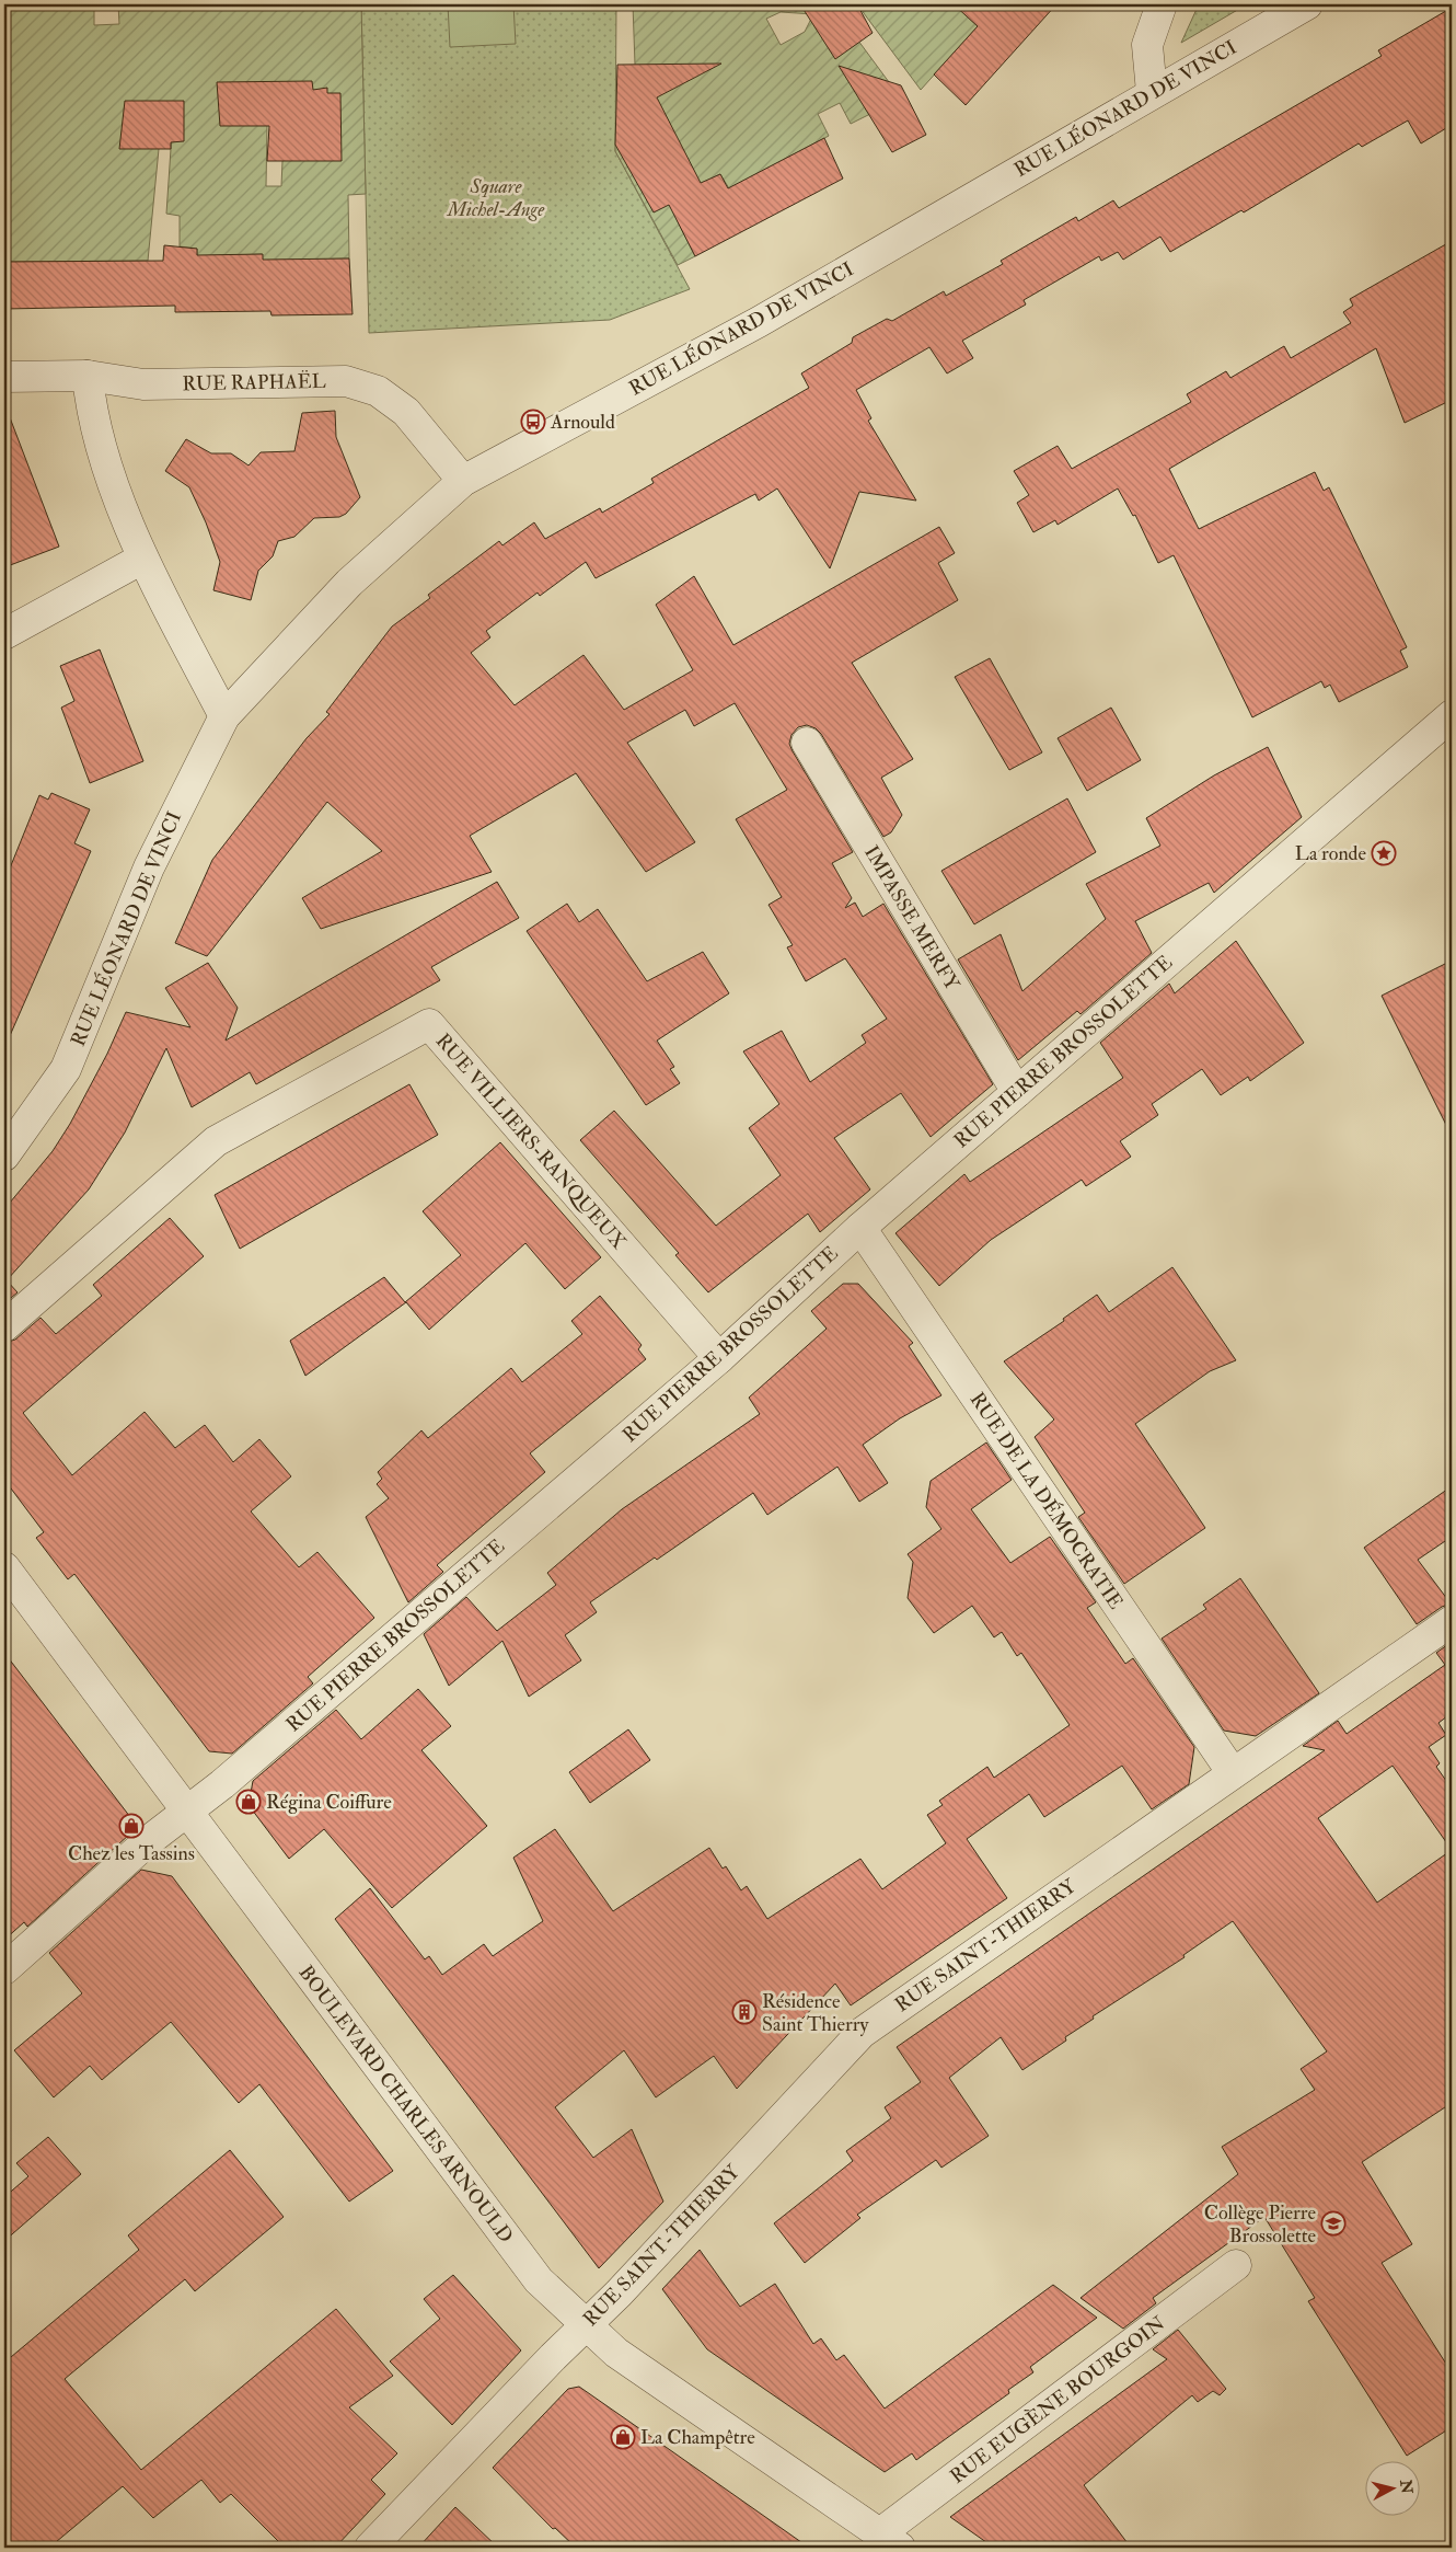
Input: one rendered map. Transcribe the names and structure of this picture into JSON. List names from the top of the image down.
{
  "streets": {
    "street": [
      "RUE LÉONARD DE VINCI",
      "RUE RAPHAËL",
      "IMPASSE MERFY",
      "RUE PIERRE BROSSOLETTE",
      "RUE VILLIERS-RANQUEUX",
      "RUE DE LA DÉMOCRATIE",
      "RUE SAINT-THIERRY",
      "BOULEVARD CHARLES ARNOULD",
      "RUE EUGÈNE BOURGOIN"
    ]
  },
  "crossings": [
    ["RUE LÉONARD DE VINCI", "RUE RAPHAËL"],
    ["IMPASSE MERFY", "RUE PIERRE BROSSOLETTE"],
    ["RUE PIERRE BROSSOLETTE", "RUE VILLIERS-RANQUEUX"],
    ["RUE PIERRE BROSSOLETTE", "RUE DE LA DÉMOCRATIE"],
    ["RUE PIERRE BROSSOLETTE", "BOULEVARD CHARLES ARNOULD"],
    ["RUE DE LA DÉMOCRATIE", "RUE SAINT-THIERRY"],
    ["RUE SAINT-THIERRY", "BOULEVARD CHARLES ARNOULD"],
    ["BOULEVARD CHARLES ARNOULD", "RUE EUGÈNE BOURGOIN"]
  ],
  "parks": ["Square Michel-Ange"],
  "places": {
    "bus stop": ["Arnould"],
    "place": ["La ronde"],
    "shop": ["Régina Coiffure", "Chez les Tassins", "La Champêtre"],
    "building": ["Résidence Saint Thierry"],
    "school or university": ["Collège Pierre Brossolette"]
  },
  "north": "right"
}
